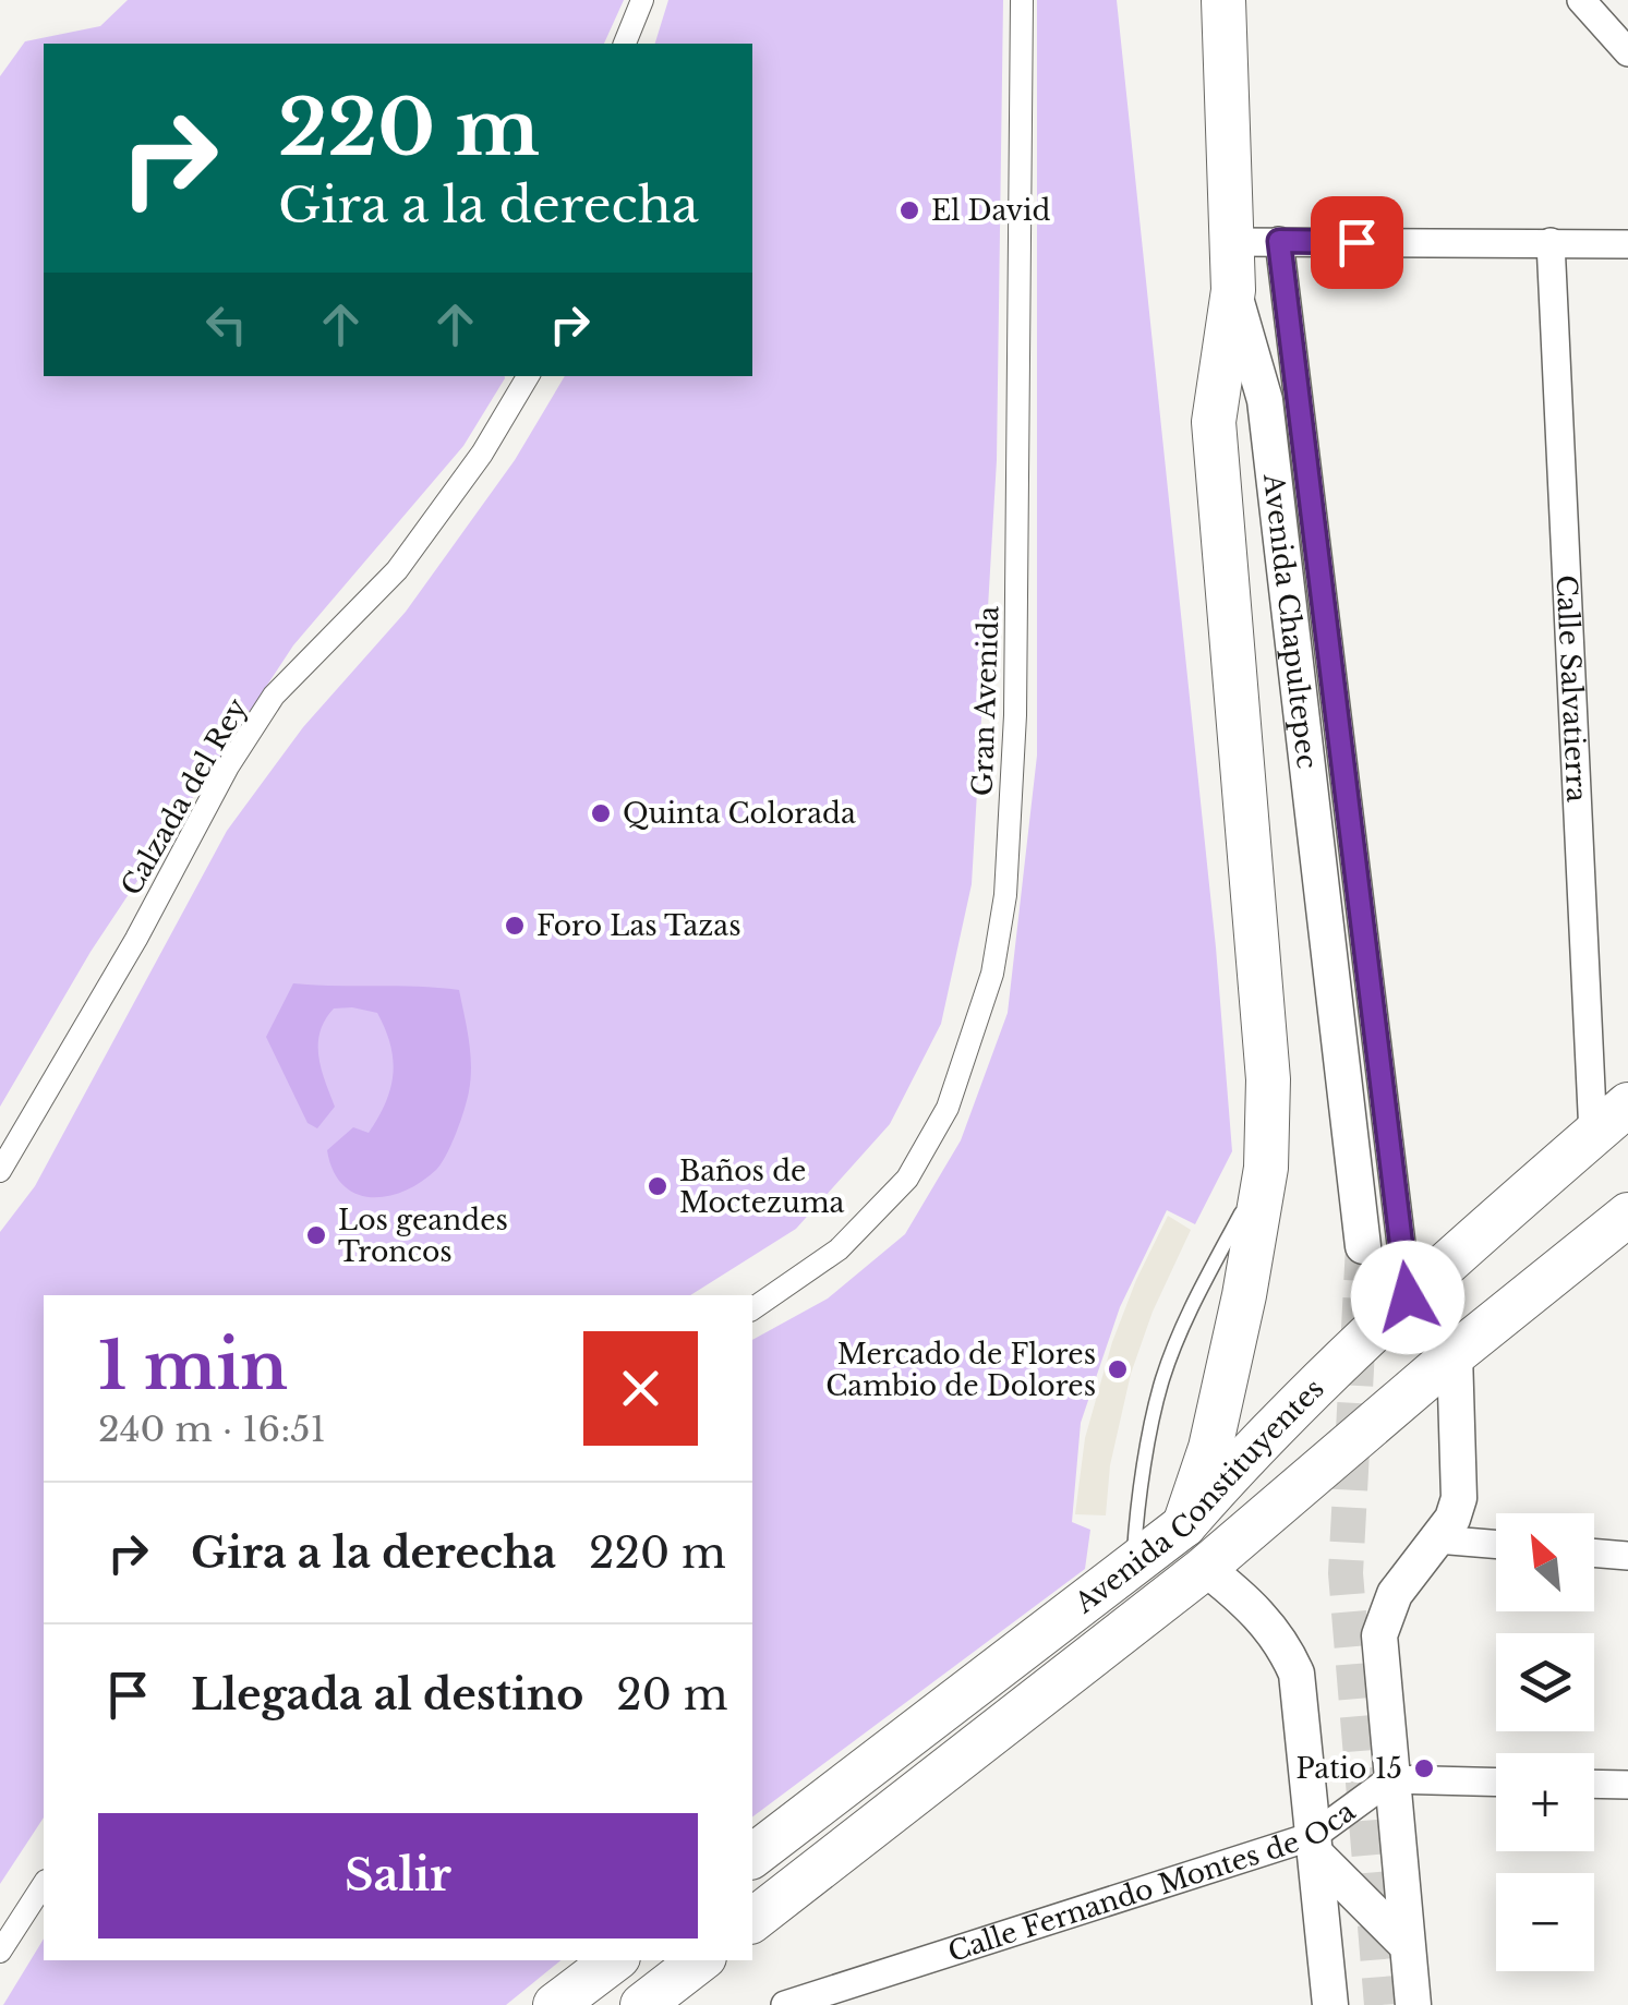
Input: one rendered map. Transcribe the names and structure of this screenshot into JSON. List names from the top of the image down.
{
  "streets": {
    "main road": ["Avenida Chapultepec", "Avenida Constituyentes"],
    "street": [
      "Calle Salvatierra",
      "Gran Avenida",
      "Calzada del Rey",
      "Calle Fernando Montes de Oca"
    ]
  },
  "crossings": [
    ["Avenida Chapultepec", "Avenida Constituyentes"],
    ["Calle Salvatierra", "Avenida Constituyentes"]
  ],
  "places": [
    "El David",
    "Quinta Colorada",
    "Foro Las Tazas",
    "Baños de Moctezuma",
    "Los geandes Troncos",
    "Mercado de Flores Cambio de Dolores",
    "Patio 15"
  ],
  "north": "top left",
  "page": {
    "turn": ["220 m", "Gira a la derecha"],
    "heading": ["1 min", "240 m · 16:51"],
    "list": [
      {
        "name": "Gira a la derecha",
        "value": "220 m"
      },
      {
        "name": "Llegada al destino",
        "value": "20 m"
      }
    ],
    "map_buttons": ["+", "−"],
    "buttons": "Salir"
  }
}
